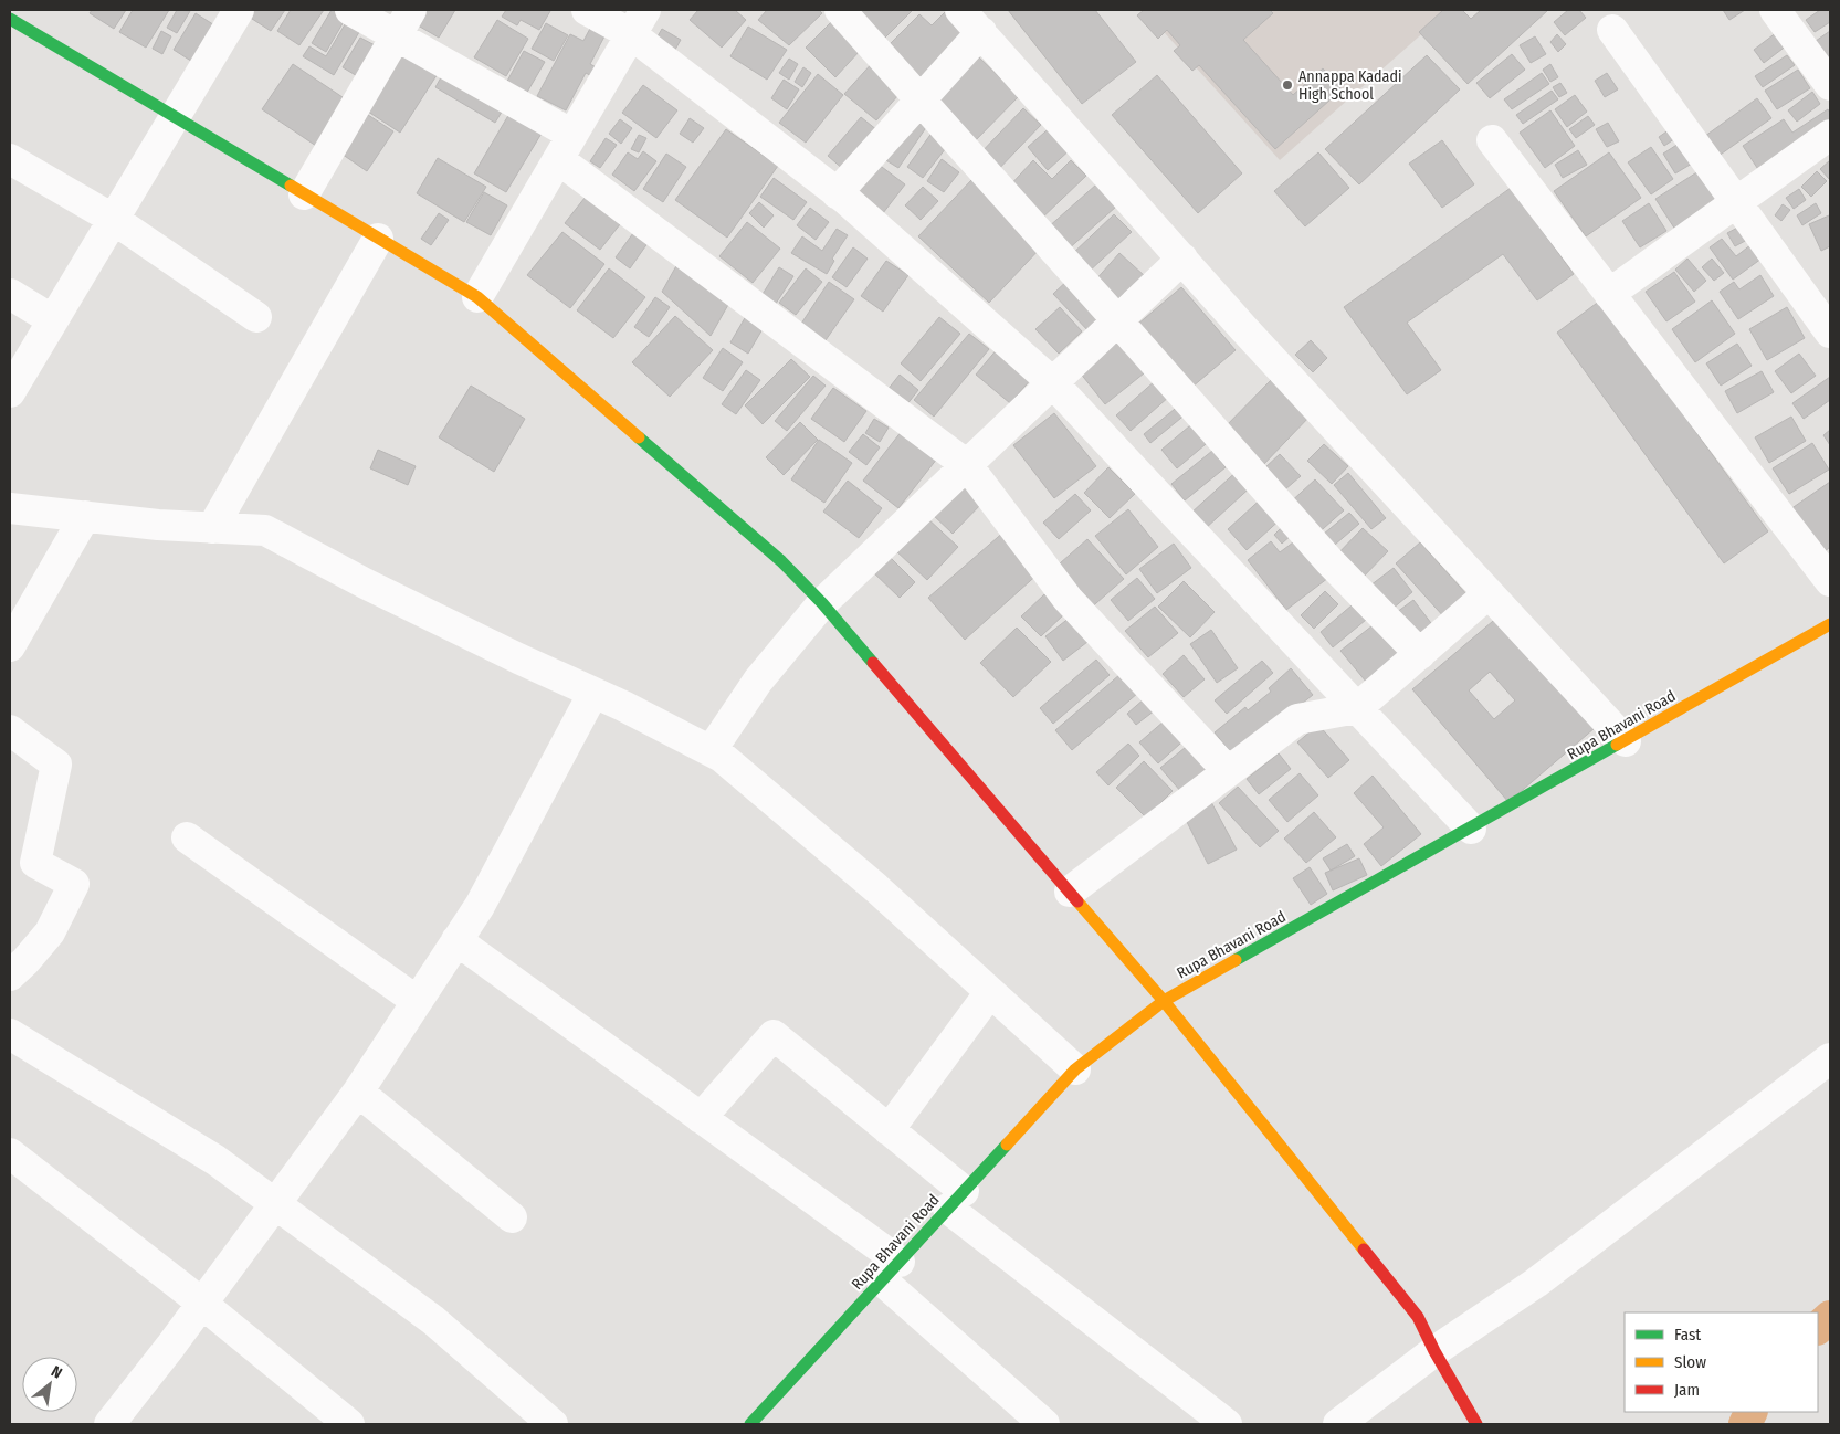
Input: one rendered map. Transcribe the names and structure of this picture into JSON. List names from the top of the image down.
{
  "streets": {
    "street": ["Rupa Bhavani Road"]
  },
  "places": ["Annappa Kadadi High School"],
  "legend": ["Fast", "Slow", "Jam"],
  "north": "top right"
}
